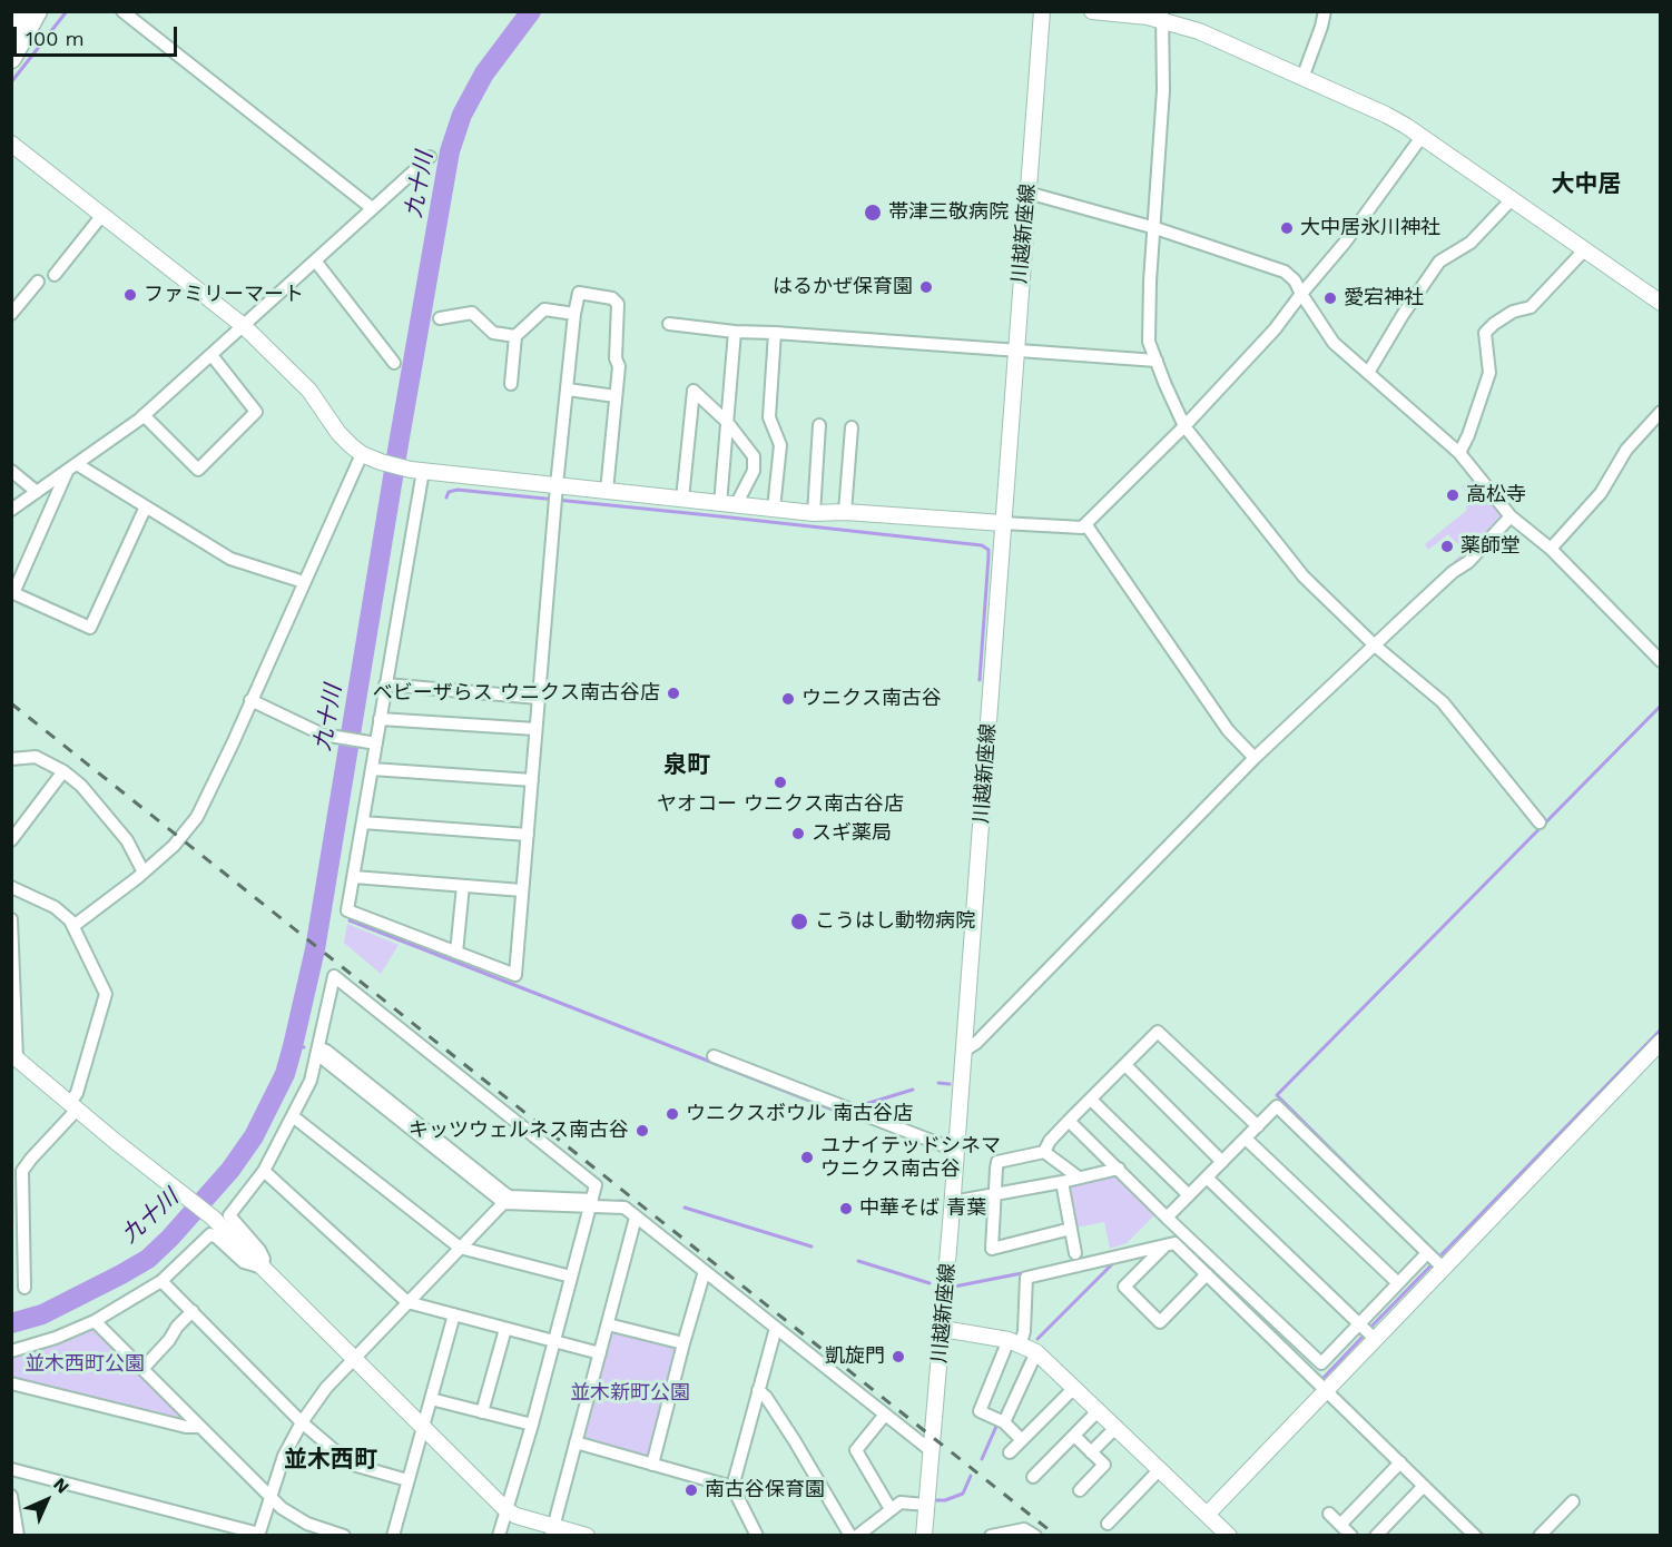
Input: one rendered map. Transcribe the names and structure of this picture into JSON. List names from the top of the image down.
{
  "streets": {
    "street": ["川越新座線"]
  },
  "districts": ["大中居", "泉町", "並木西町"],
  "water": ["九十川"],
  "parks": ["並木西町公園", "並木新町公園"],
  "places": [
    "帯津三敬病院",
    "大中居氷川神社",
    "はるかぜ保育園",
    "ファミリーマート",
    "愛宕神社",
    "高松寺",
    "薬師堂",
    "ベビーザらス ウニクス南古谷店",
    "ウニクス南古谷",
    "ヤオコー ウニクス南古谷店",
    "スギ薬局",
    "こうはし動物病院",
    "ウニクスボウル 南古谷店",
    "キッツウェルネス南古谷",
    "ユナイテッドシネマ ウニクス南古谷",
    "中華そば 青葉",
    "凱旋門",
    "南古谷保育園"
  ],
  "scale_bar": "100 m",
  "north": "top right"
}
